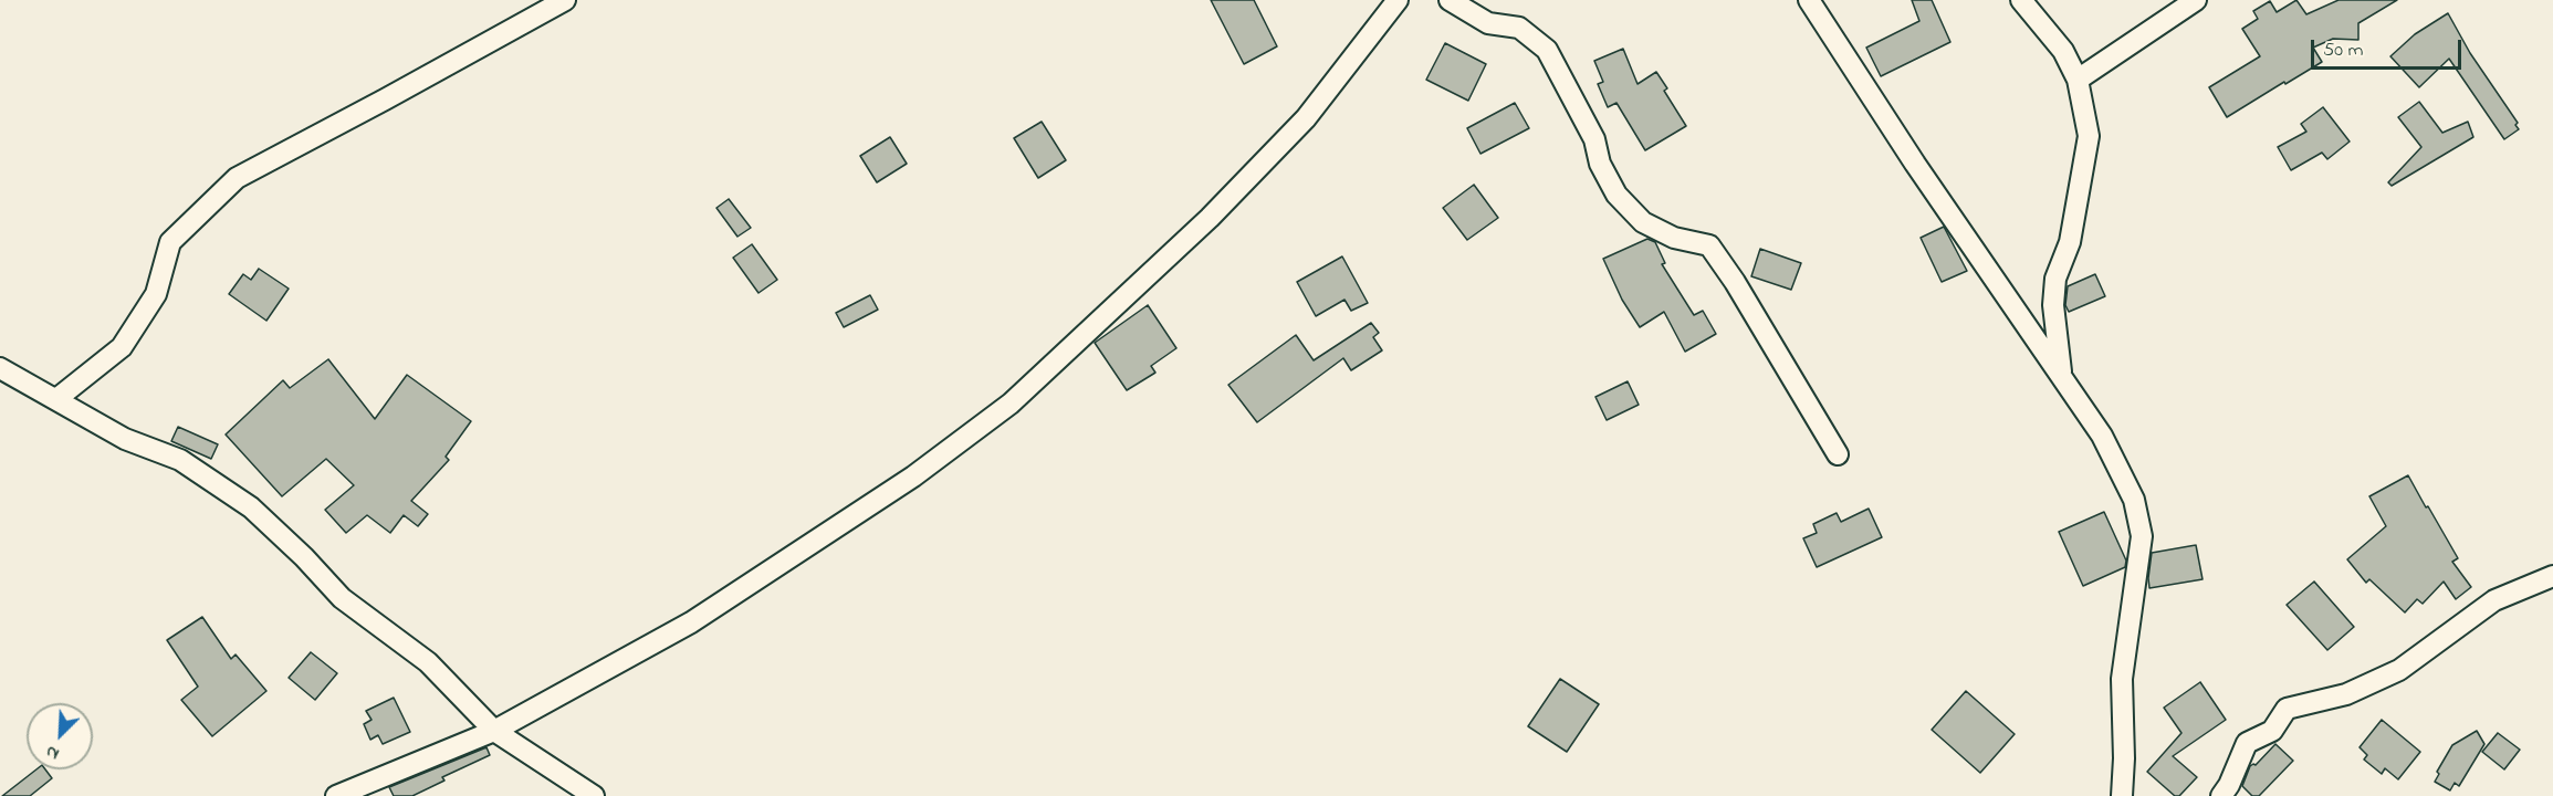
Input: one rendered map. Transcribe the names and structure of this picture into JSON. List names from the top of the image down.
{
  "scale_bar": "50 m",
  "north": "bottom left"
}
